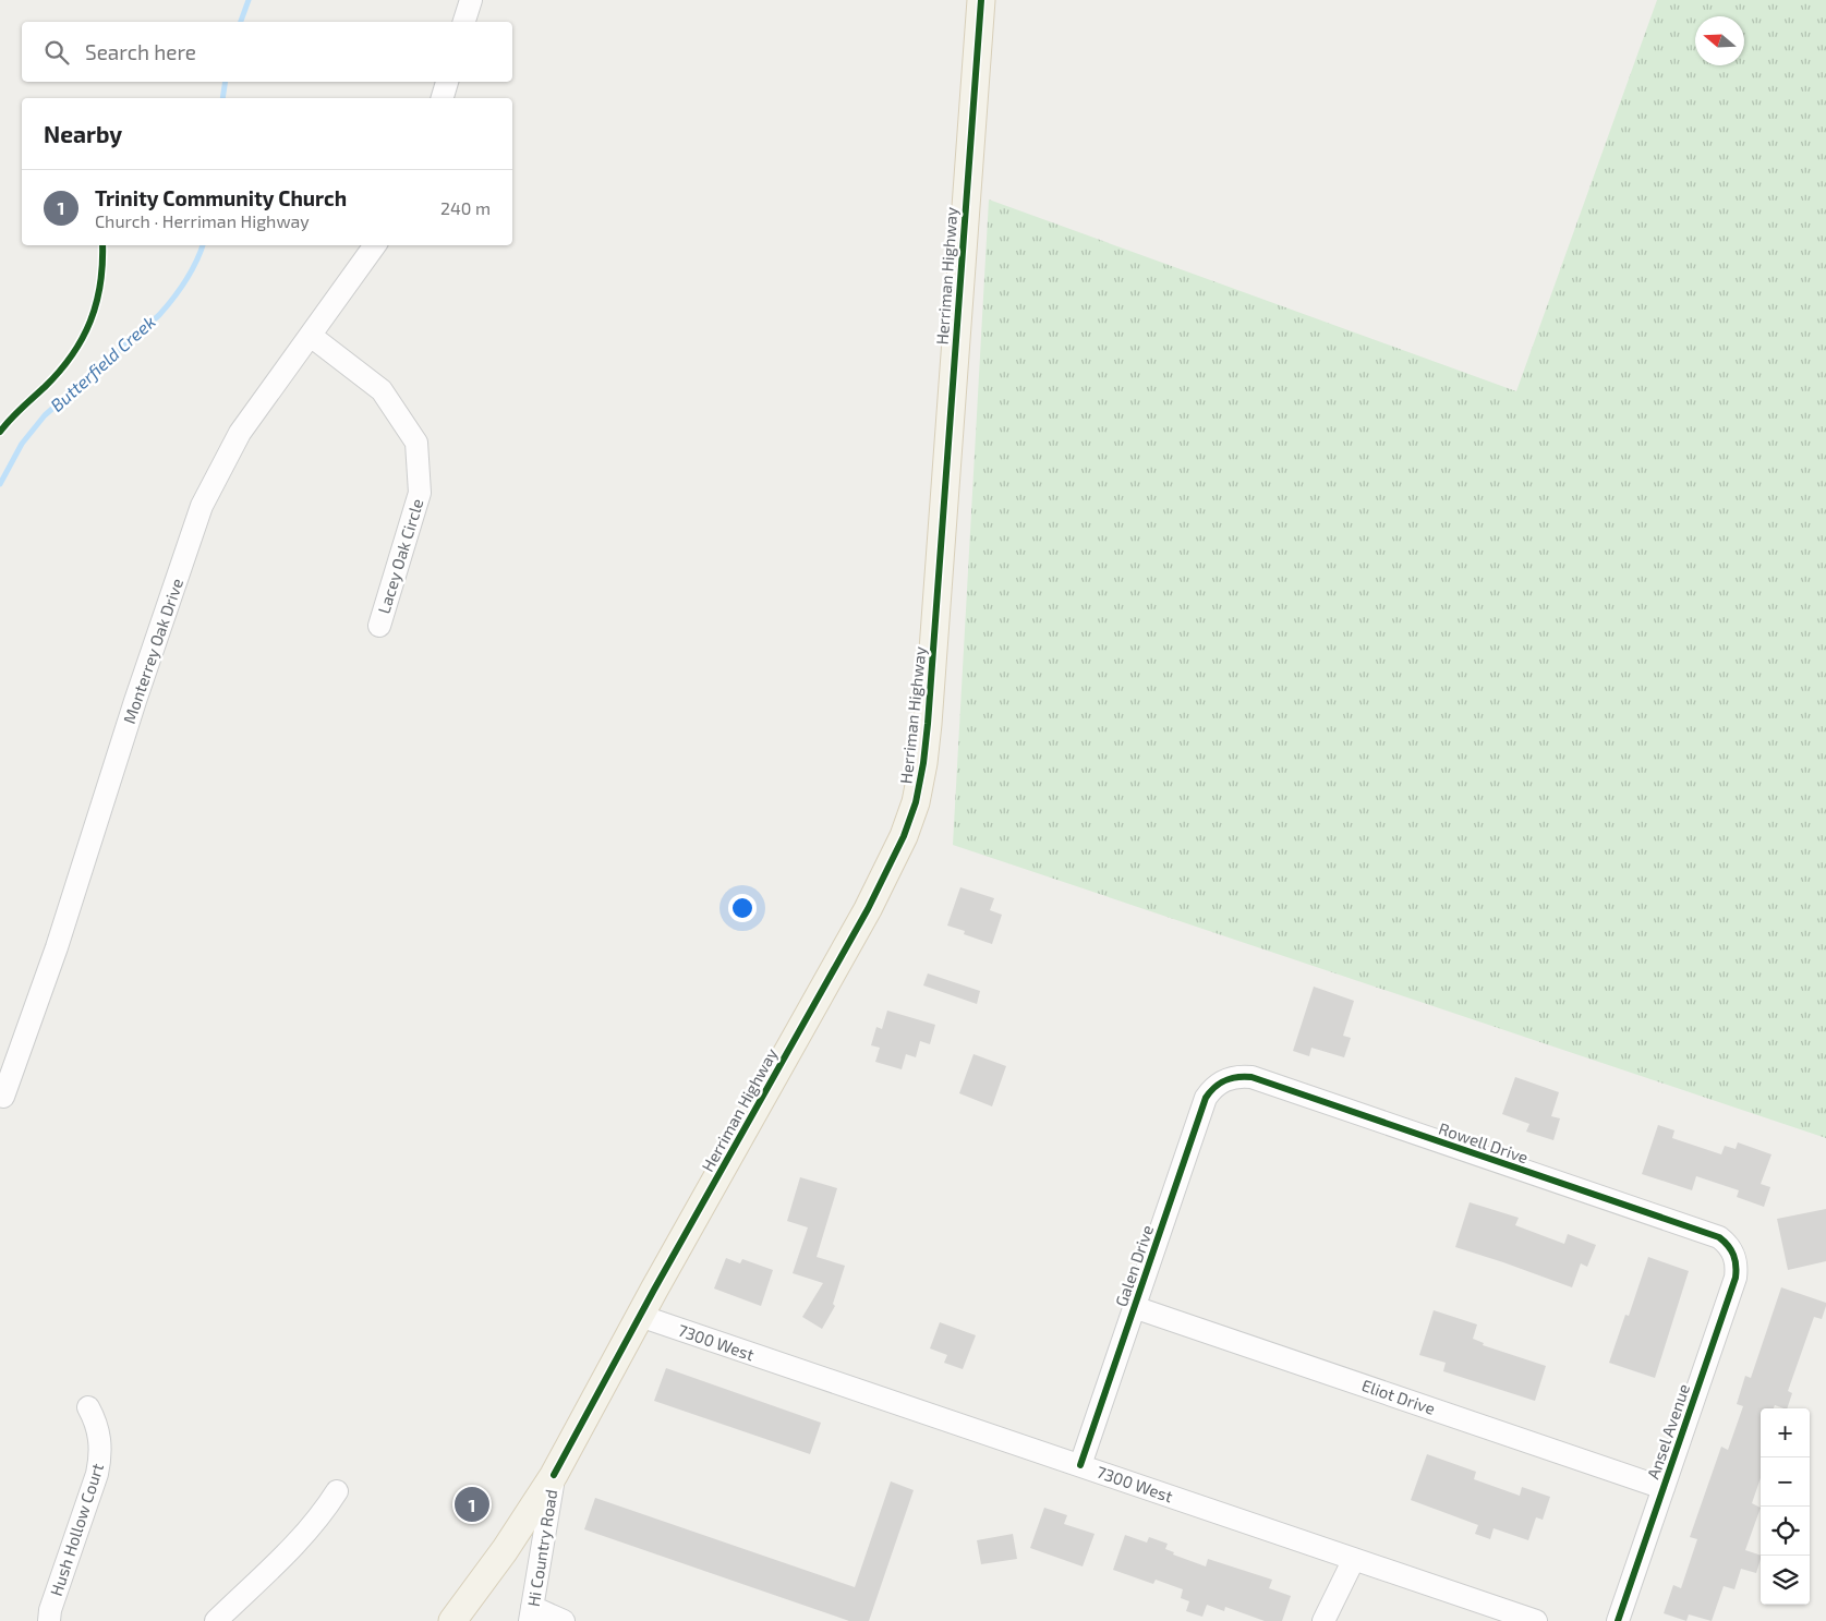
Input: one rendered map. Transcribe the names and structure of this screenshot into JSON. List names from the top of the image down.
{
  "streets": {
    "main road": ["Herriman Highway"],
    "street": [
      "Lacey Oak Circle",
      "Monterrey Oak Drive",
      "Rowell Drive",
      "Galen Drive",
      "7300 West",
      "Eliot Drive",
      "Ansel Avenue",
      "Hush Hollow Court",
      "Hi Country Road"
    ]
  },
  "crossings": [
    ["Herriman Highway", "7300 West"],
    ["Herriman Highway", "Hi Country Road"],
    ["Lacey Oak Circle", "Monterrey Oak Drive"],
    ["Rowell Drive", "Galen Drive"],
    ["Rowell Drive", "Ansel Avenue"],
    ["Galen Drive", "7300 West"],
    ["Galen Drive", "Eliot Drive"],
    ["Eliot Drive", "Ansel Avenue"]
  ],
  "water": ["Butterfield Creek"],
  "north": "left",
  "page": {
    "search": "Search here",
    "heading": "Nearby",
    "list": [
      {
        "mark": "1",
        "name": "Trinity Community Church",
        "note": "Church · Herriman Highway",
        "value": "240 m"
      }
    ],
    "map_buttons": ["+", "−"],
    "pins": "1"
  }
}
